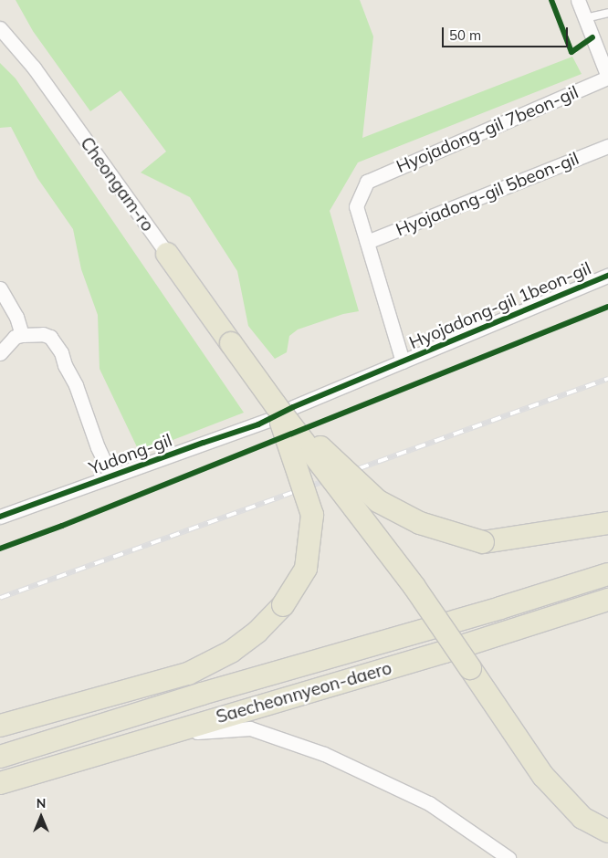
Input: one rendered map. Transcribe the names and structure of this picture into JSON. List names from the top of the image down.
{
  "streets": {
    "main road": ["Cheongam-ro", "Saecheonnyeon-daero"],
    "street": [
      "Hyojadong-gil 7beon-gil",
      "Hyojadong-gil 5beon-gil",
      "Hyojadong-gil 1beon-gil",
      "Yudong-gil"
    ]
  },
  "crossings": [
    ["Hyojadong-gil 7beon-gil", "Hyojadong-gil 5beon-gil"],
    ["Cheongam-ro", "Yudong-gil"],
    ["Hyojadong-gil 1beon-gil", "Yudong-gil"]
  ],
  "scale_bar": "50 m",
  "north": "top"
}
